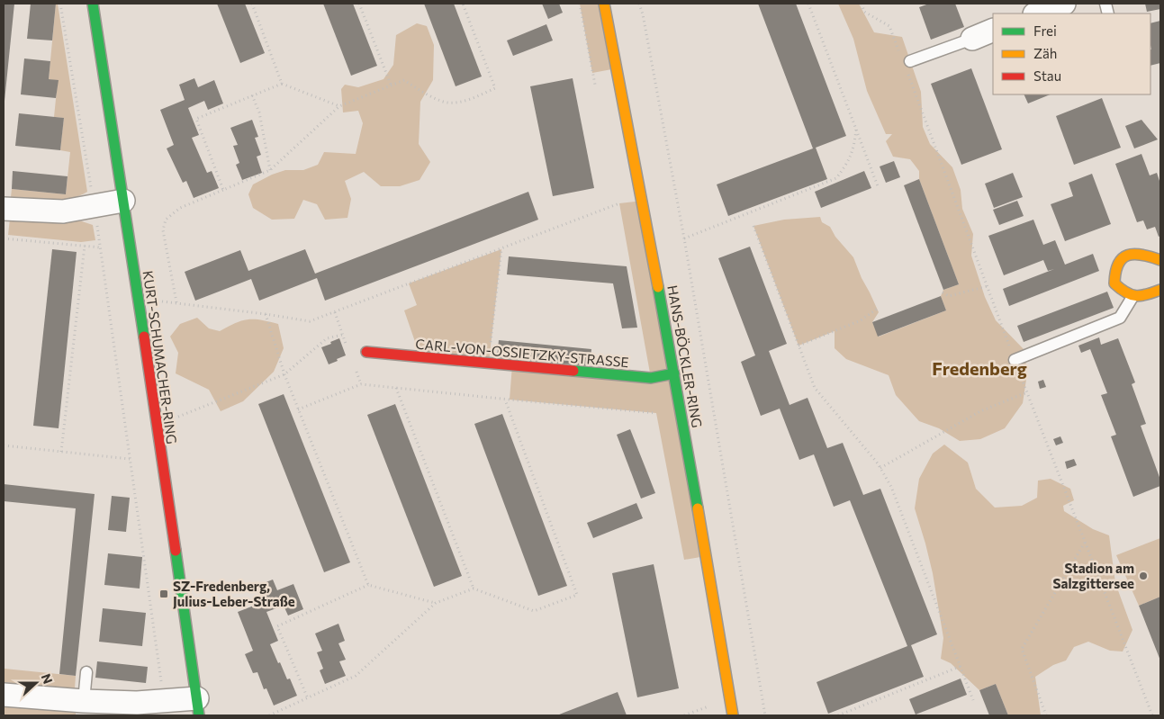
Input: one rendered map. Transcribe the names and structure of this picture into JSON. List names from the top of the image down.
{
  "streets": {
    "street": ["CARL-VON-OSSIETZKY-STRASSE", "HANS-BÖCKLER-RING", "KURT-SCHUMACHER-RING"]
  },
  "crossings": [
    ["CARL-VON-OSSIETZKY-STRASSE", "HANS-BÖCKLER-RING"]
  ],
  "districts": ["Fredenberg"],
  "places": {
    "other": ["Stadion am Salzgittersee"],
    "transit": ["SZ-Fredenberg, Julius-Leber-Straße"]
  },
  "legend": ["Frei", "Zäh", "Stau"],
  "north": "right"
}
